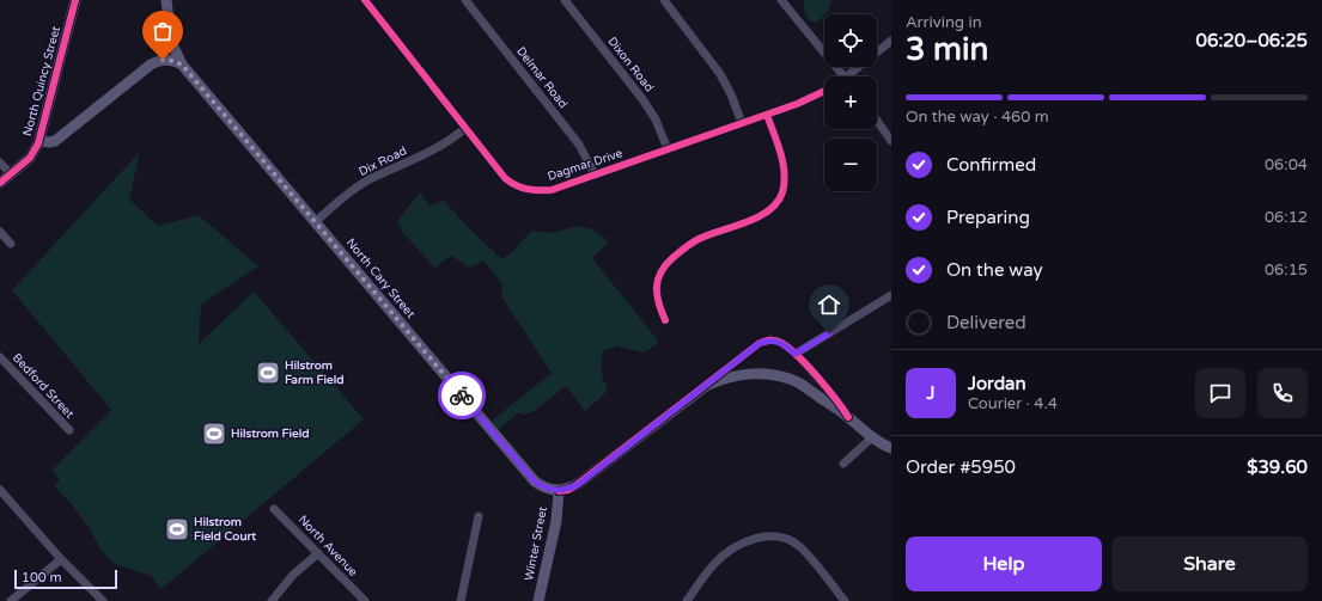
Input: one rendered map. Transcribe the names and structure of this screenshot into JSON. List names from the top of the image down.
{
  "streets": {
    "main road": ["North Quincy Street", "North Cary Street", "Winter Street"],
    "street": [
      "Dixon Road",
      "Delmar Road",
      "Dix Road",
      "Dagmar Drive",
      "Bedford Street",
      "North Avenue"
    ]
  },
  "crossings": [
    ["Dixon Road", "Dagmar Drive"],
    ["Delmar Road", "Dagmar Drive"],
    ["Dix Road", "Dagmar Drive"],
    ["Dix Road", "North Cary Street"],
    ["North Cary Street", "Winter Street"]
  ],
  "places": {
    "sports": ["Hilstrom Farm Field", "Hilstrom Field", "Hilstrom Field Court"]
  },
  "scale_bar": "100 m",
  "page": {
    "heading": ["3 min", "Arriving in", "06:20–06:25"],
    "panel": [
      "Jordan",
      "Courier · 4.4",
      "Order #5950",
      "$39.60"
    ],
    "map_buttons": ["+", "−"],
    "bar": "On the way · 460 m",
    "list": [
      ["Confirmed", "06:04"],
      ["Preparing", "06:12"],
      ["On the way", "06:15"],
      "Delivered"
    ],
    "round": "J",
    "buttons": ["Help", "Share"],
    "scale": "100 m"
  }
}
